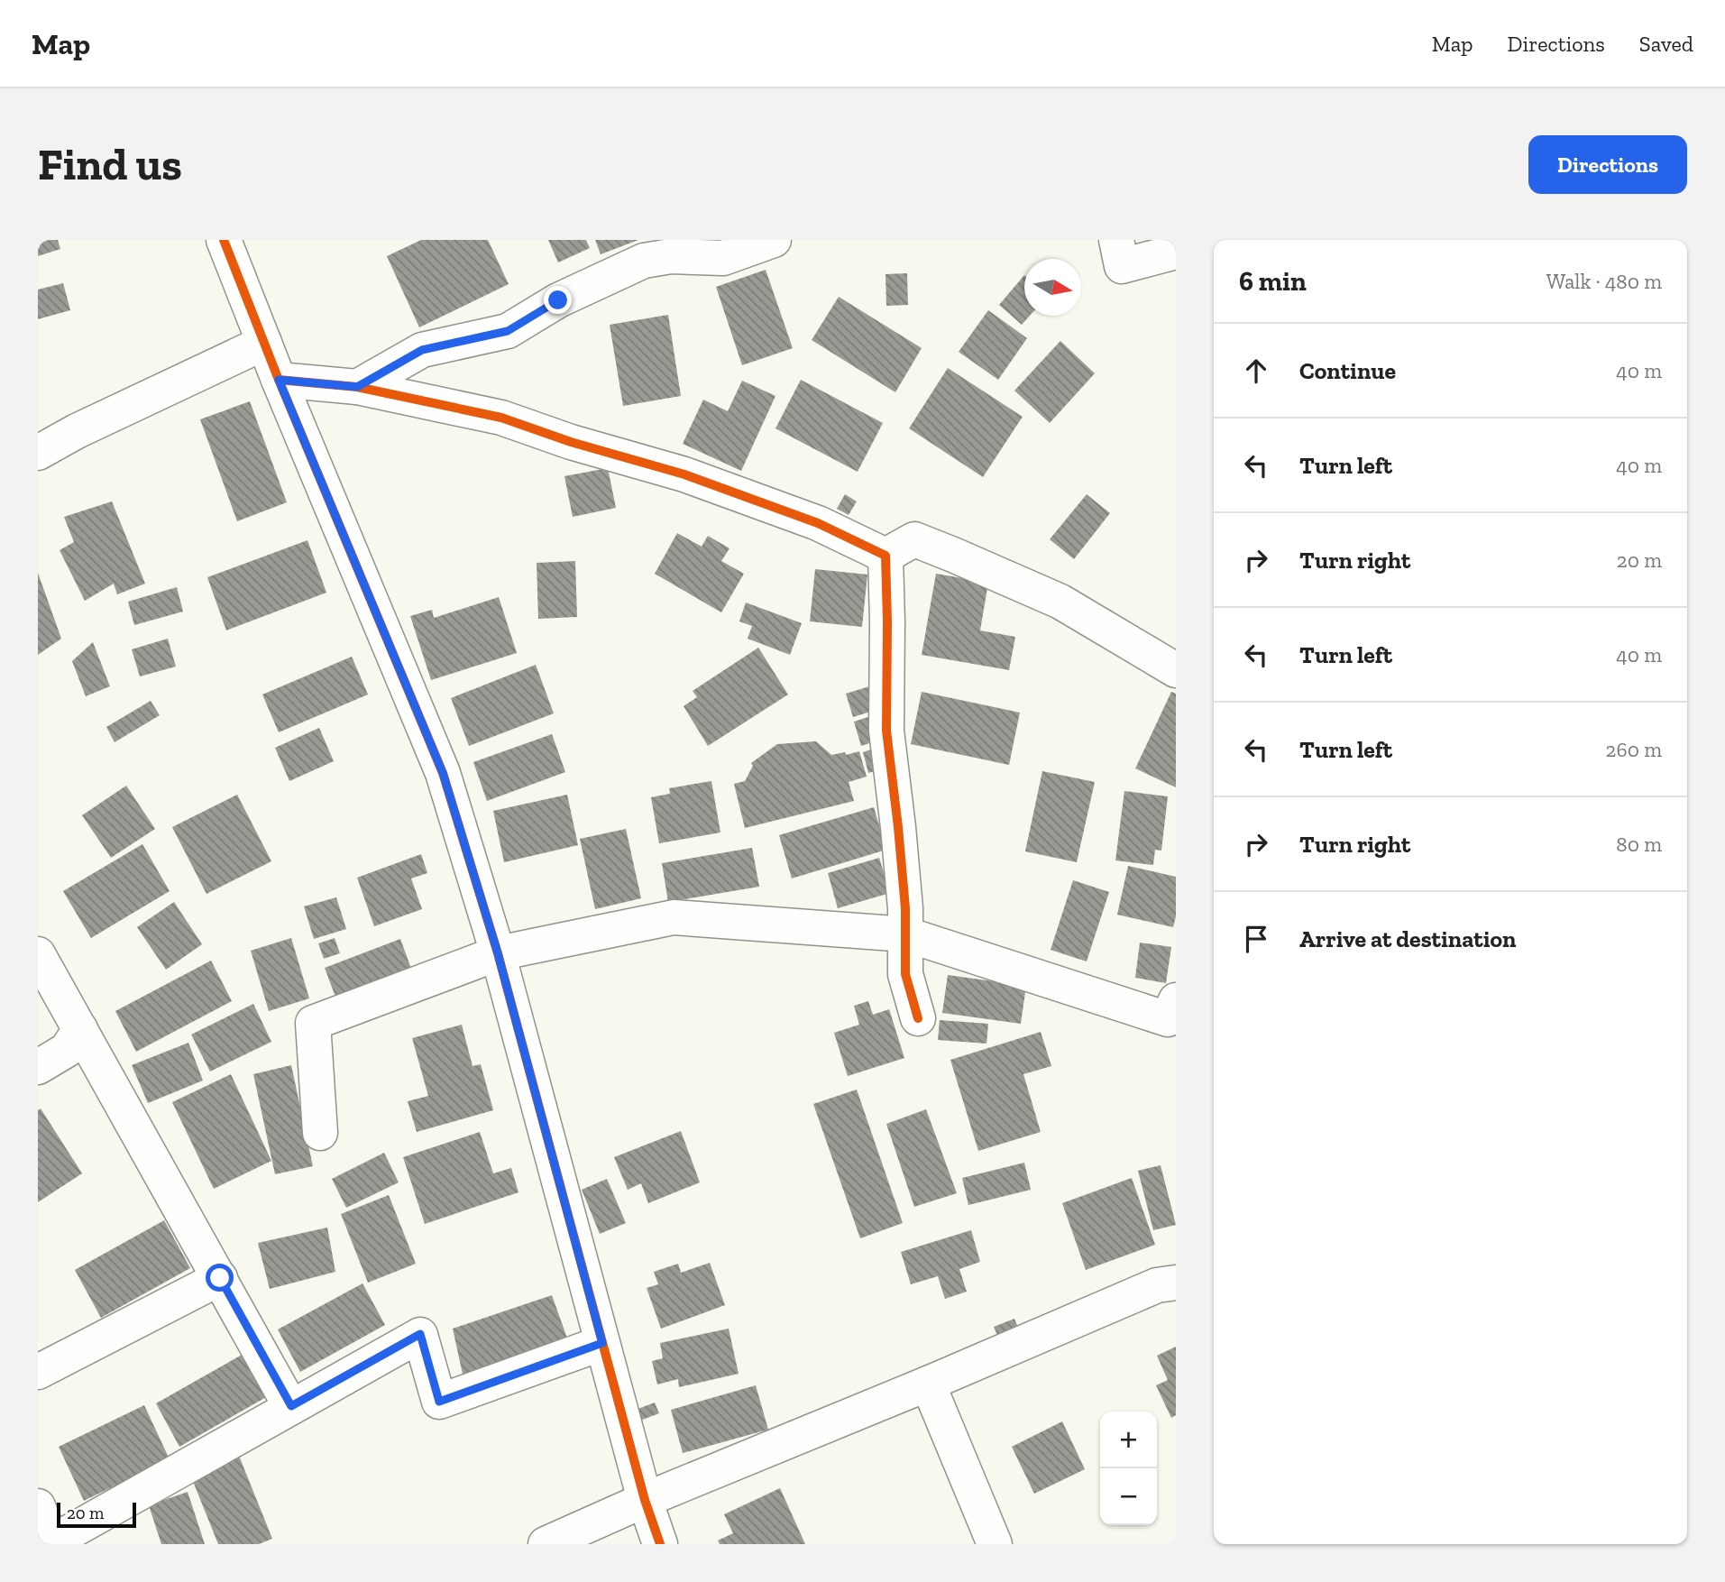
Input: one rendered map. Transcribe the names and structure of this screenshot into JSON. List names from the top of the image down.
{
  "scale_bar": "20 m",
  "north": "right",
  "page": {
    "header": "Map",
    "nav": ["Map", "Directions", "Saved"],
    "buttons": "Directions",
    "title": "Find us",
    "heading": ["6 min", "Walk · 480 m"],
    "list": [
      ["Continue", "40 m"],
      ["Turn left", "40 m"],
      ["Turn right", "20 m"],
      ["Turn left", "40 m"],
      ["Turn left", "260 m"],
      ["Turn right", "80 m"],
      "Arrive at destination"
    ],
    "map_buttons": ["+", "−"],
    "scale": "20 m"
  }
}
